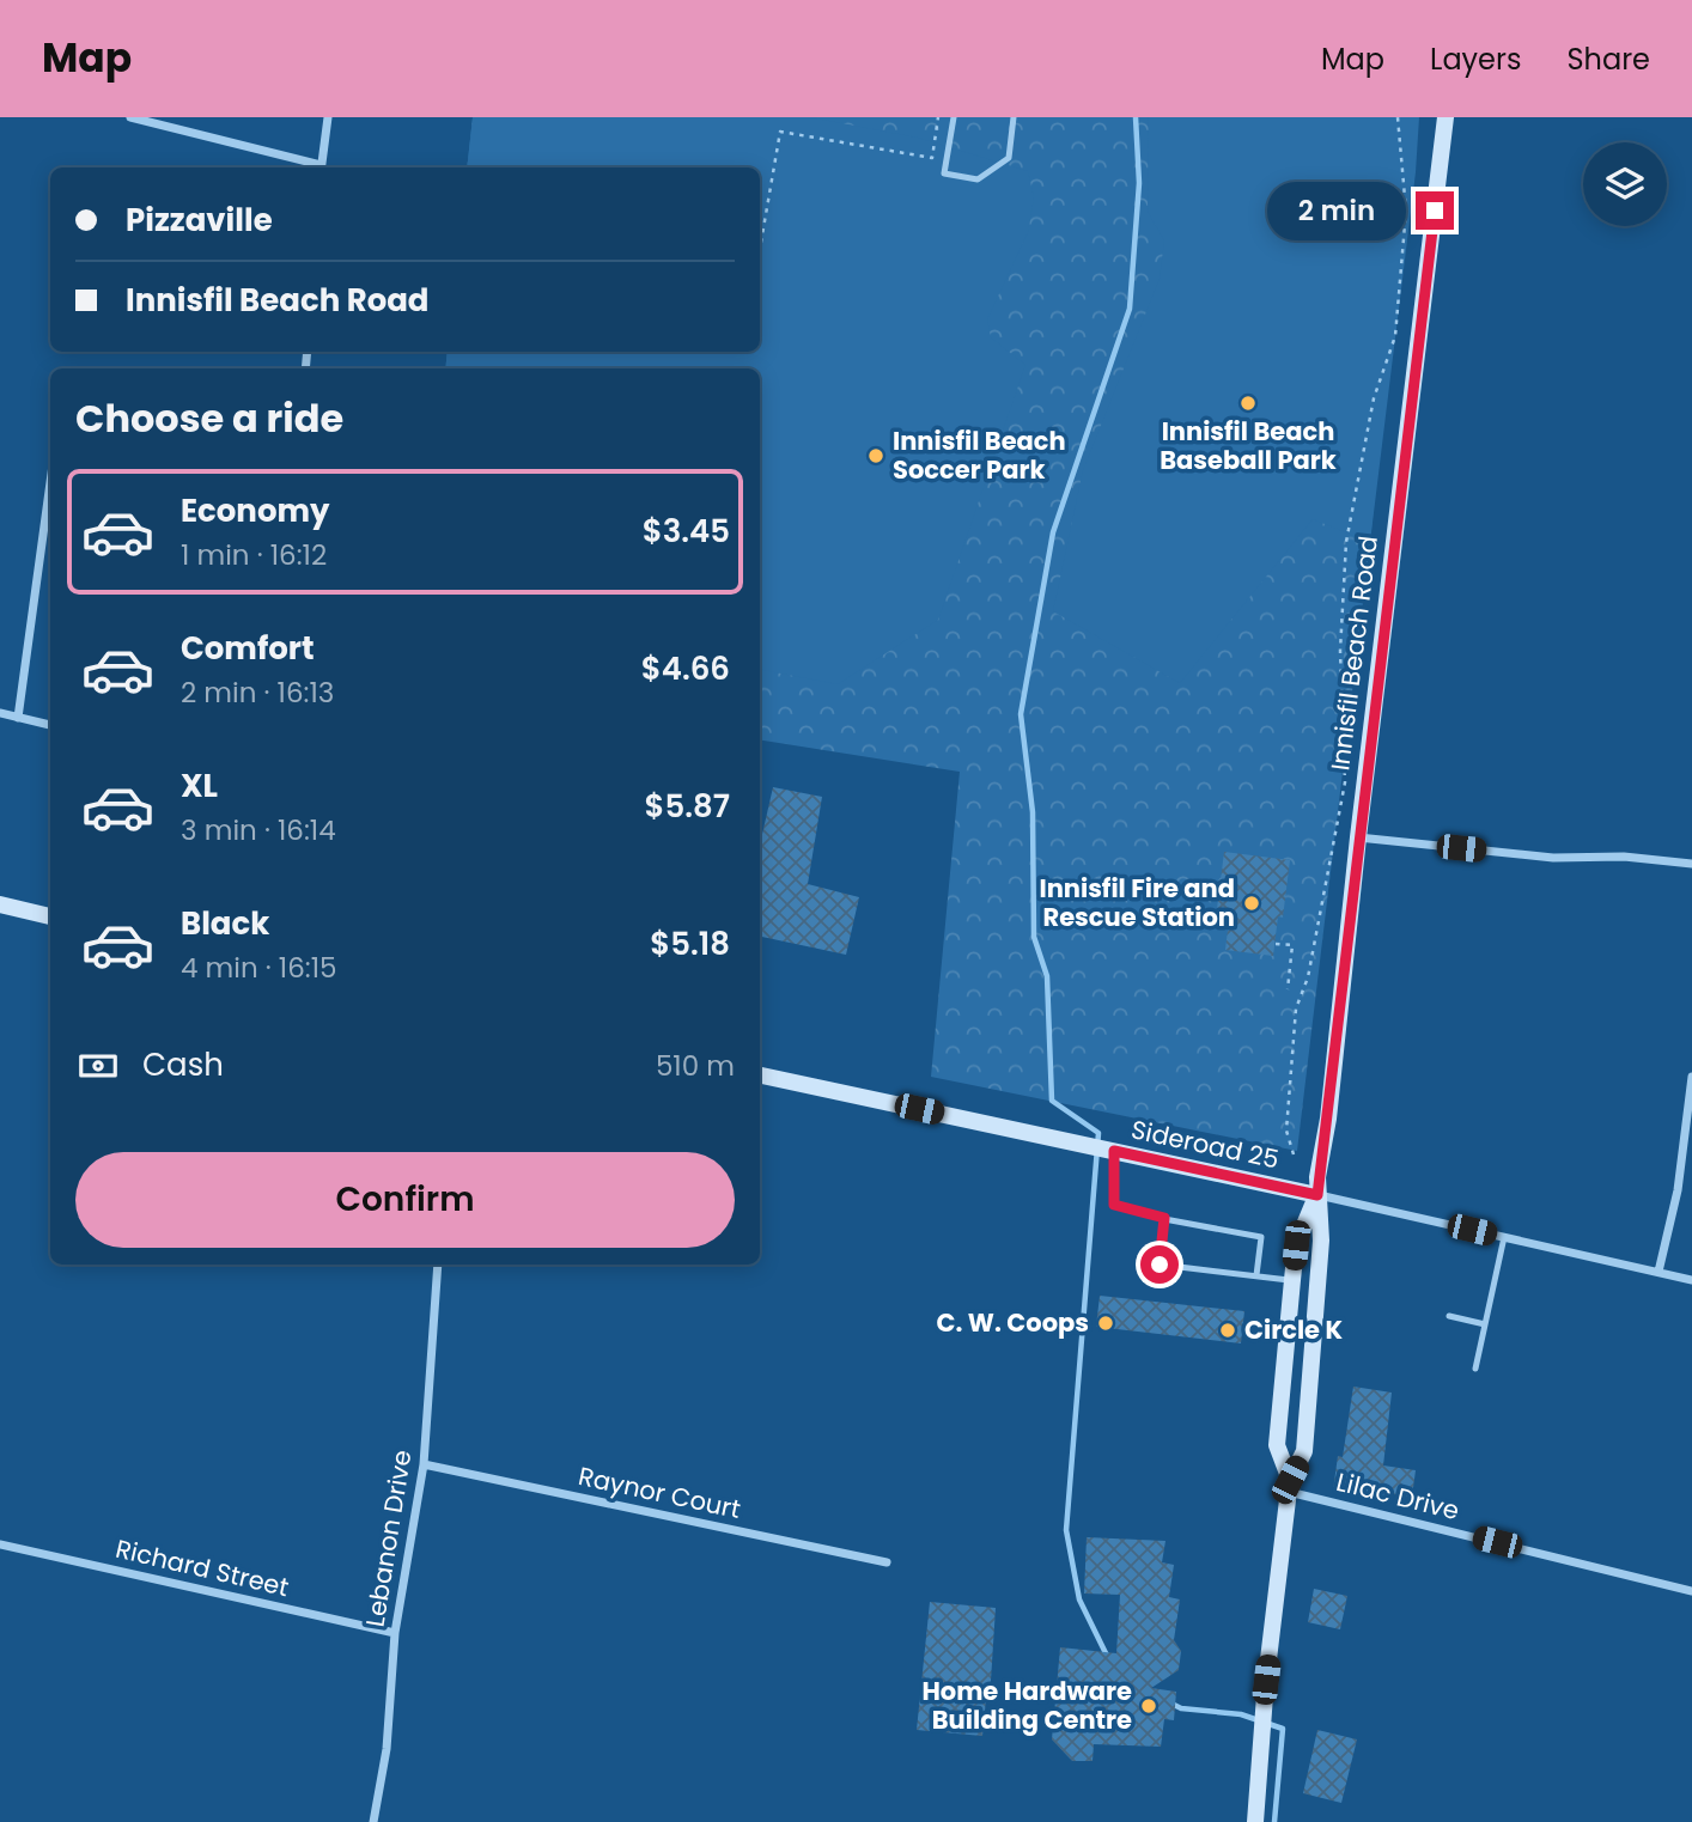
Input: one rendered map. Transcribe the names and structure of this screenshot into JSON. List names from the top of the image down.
{
  "streets": {
    "main road": ["Innisfil Beach Road", "Sideroad 25"],
    "street": [
      "Raynor Court",
      "Lilac Drive",
      "Lebanon Drive",
      "Richard Street"
    ]
  },
  "crossings": [
    ["Innisfil Beach Road", "Sideroad 25"],
    ["Innisfil Beach Road", "Lilac Drive"],
    ["Raynor Court", "Lebanon Drive"],
    ["Lebanon Drive", "Richard Street"]
  ],
  "places": [
    "Innisfil Beach Baseball Park",
    "Innisfil Beach Soccer Park",
    "Innisfil Fire and Rescue Station",
    "C. W. Coops",
    "Circle K",
    "Home Hardware Building Centre"
  ],
  "page": {
    "header": "Map",
    "nav": ["Map", "Layers", "Share"],
    "banner": ["Pizzaville", "Innisfil Beach Road"],
    "bubble": "2 min",
    "heading": "Choose a ride",
    "list": [
      {
        "name": "Economy",
        "note": "1 min · 16:12",
        "value": "$3.45"
      },
      {
        "name": "Comfort",
        "note": "2 min · 16:13",
        "value": "$4.66"
      },
      {
        "name": "XL",
        "note": "3 min · 16:14",
        "value": "$5.87"
      },
      {
        "name": "Black",
        "note": "4 min · 16:15",
        "value": "$5.18"
      }
    ],
    "pay": ["Cash", "510 m"],
    "buttons": "Confirm"
  }
}
